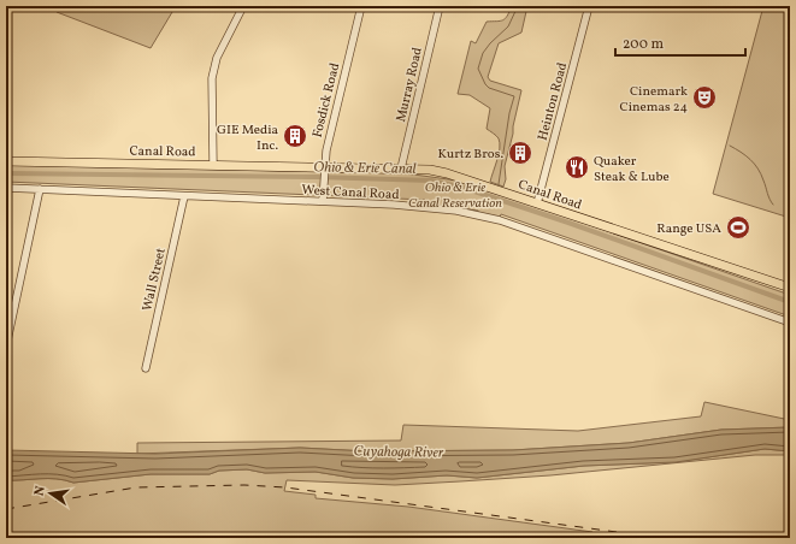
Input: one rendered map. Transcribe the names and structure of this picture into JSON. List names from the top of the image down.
{
  "streets": {
    "main road": ["Canal Road"],
    "street": [
      "Murray Road",
      "Fosdick Road",
      "Heinton Road",
      "West Canal Road",
      "Wall Street"
    ]
  },
  "crossings": [
    ["Murray Road", "Canal Road"],
    ["Fosdick Road", "Canal Road"],
    ["Fosdick Road", "West Canal Road"],
    ["Heinton Road", "Canal Road"],
    ["West Canal Road", "Wall Street"]
  ],
  "water": ["Ohio & Erie Canal", "Cuyahoga River"],
  "parks": ["Ohio & Erie Canal Reservation"],
  "places": {
    "theatre": ["Cinemark Cinemas 24"],
    "building": ["GIE Media Inc.", "Kurtz Bros."],
    "restaurant": ["Quaker Steak & Lube"],
    "sports": ["Range USA"]
  },
  "scale_bar": "200 m",
  "north": "left"
}
